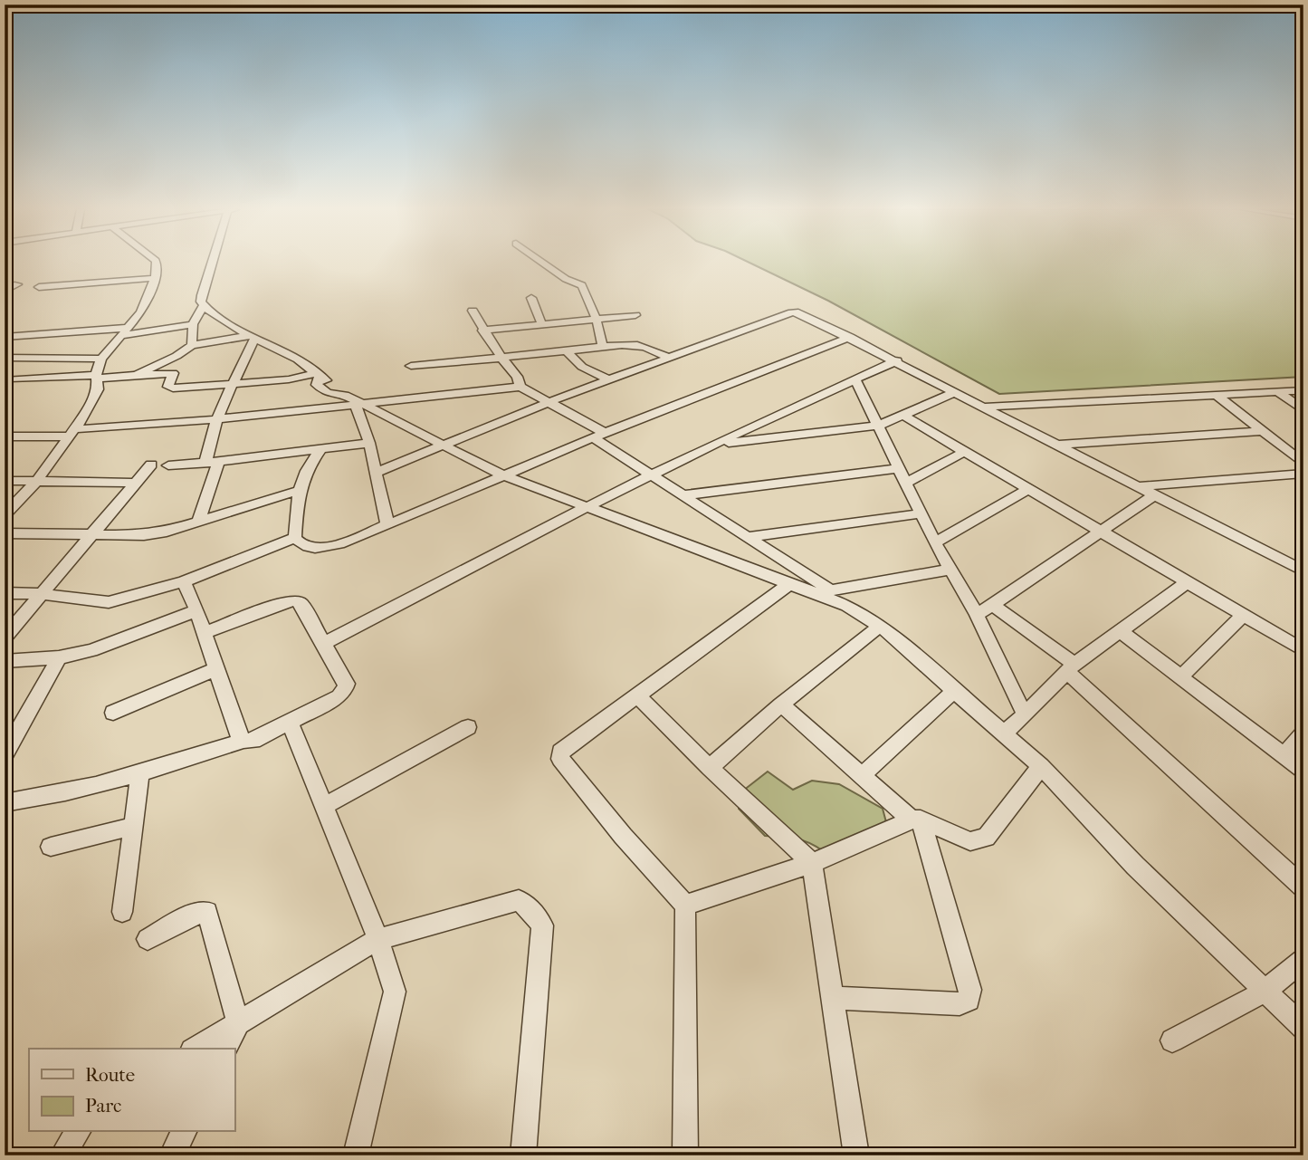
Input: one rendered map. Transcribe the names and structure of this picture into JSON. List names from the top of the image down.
{
  "legend": ["Route", "Parc"]
}
